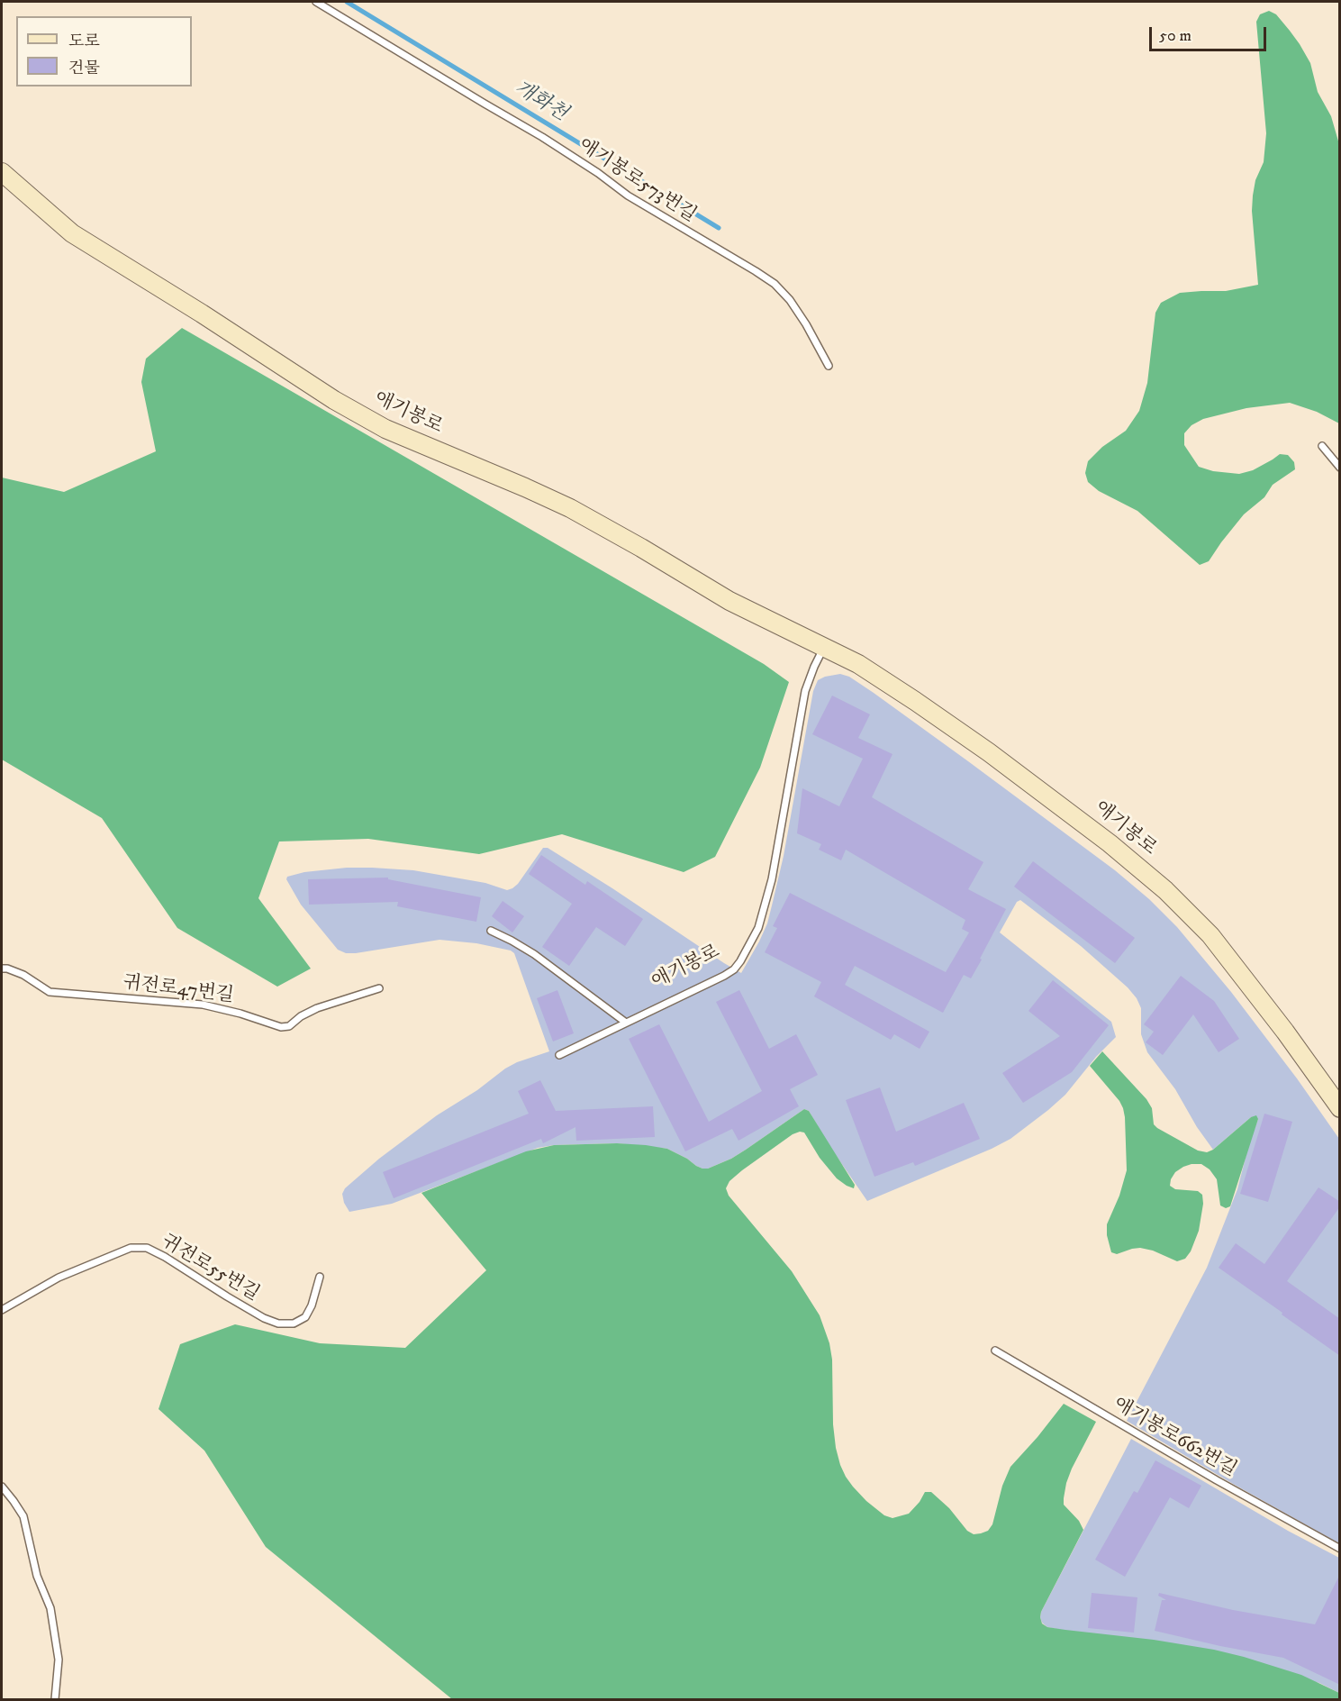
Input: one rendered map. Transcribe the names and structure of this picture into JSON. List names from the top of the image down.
{
  "streets": {
    "main road": ["애기봉로"],
    "lane": [
      "애기봉로573번길",
      "귀전로47번길",
      "귀전로55번길",
      "애기봉로662번길"
    ]
  },
  "water": ["개화천"],
  "legend": ["도로", "건물"],
  "scale_bar": "50 m"
}
